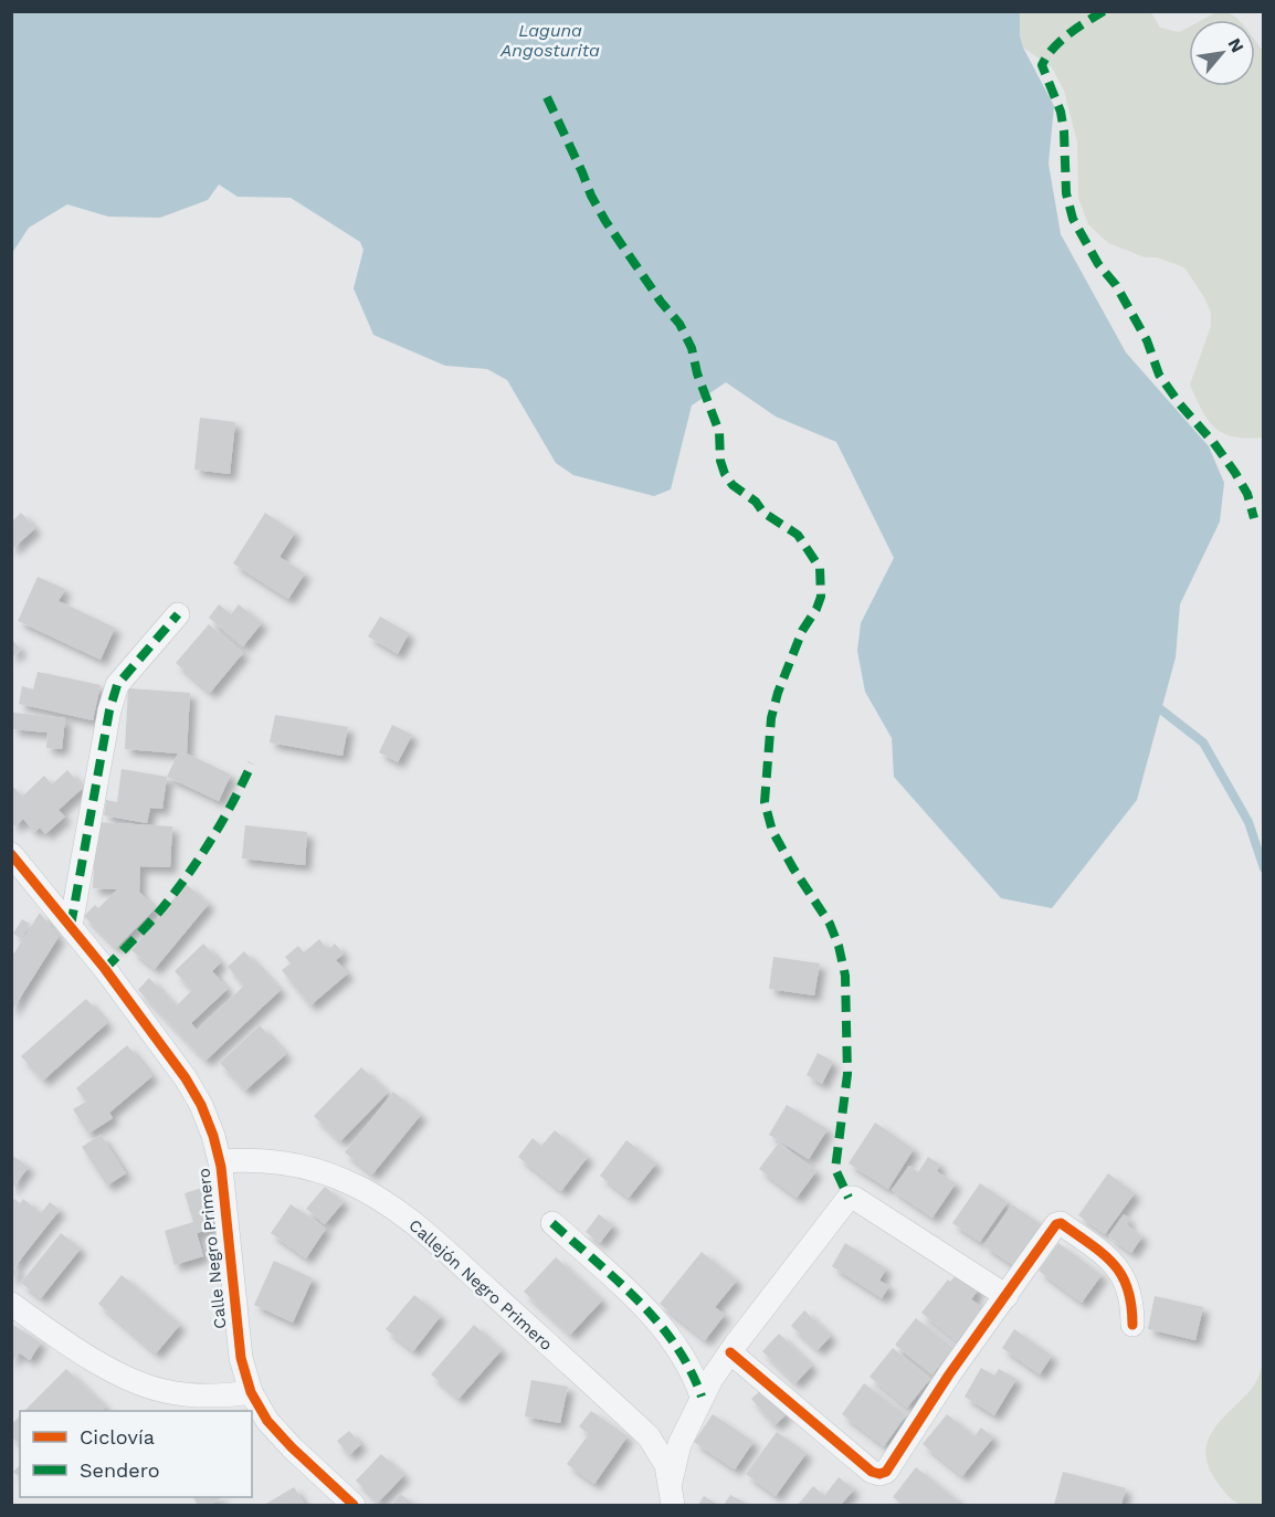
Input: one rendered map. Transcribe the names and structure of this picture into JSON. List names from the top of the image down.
{
  "streets": {
    "street": ["Calle Negro Primero", "Callejón Negro Primero"]
  },
  "crossings": [
    ["Calle Negro Primero", "Callejón Negro Primero"]
  ],
  "water": ["Laguna Angosturita"],
  "legend": ["Ciclovía", "Sendero"],
  "north": "top right"
}
